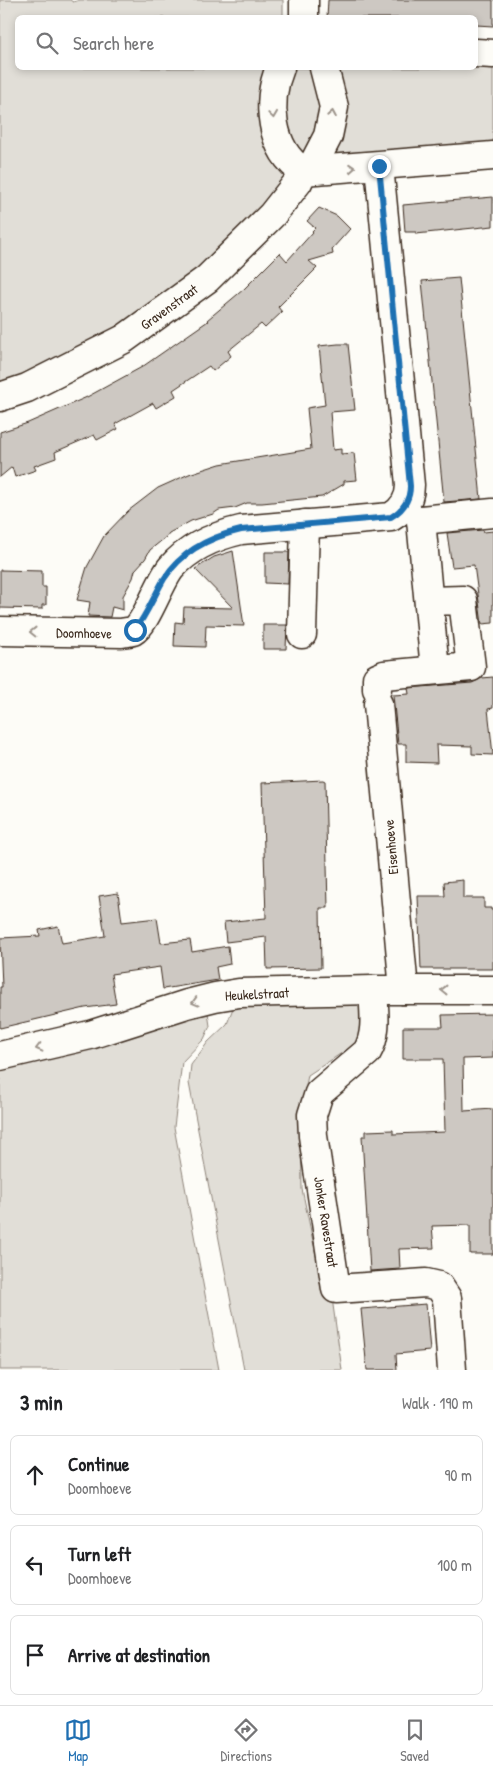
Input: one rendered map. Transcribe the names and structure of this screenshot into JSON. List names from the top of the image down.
{
  "streets": {
    "street": [
      "Gravenstraat",
      "Doomhoeve",
      "Eisenhoeve",
      "Heukelstraat",
      "Jonker Ravestraat"
    ]
  },
  "crossings": [
    ["Eisenhoeve", "Heukelstraat"],
    ["Heukelstraat", "Jonker Ravestraat"]
  ],
  "one_way": ["Doomhoeve", "Heukelstraat"],
  "page": {
    "search": "Search here",
    "heading": ["3 min", "Walk · 190 m"],
    "list": [
      ["Continue", "Doomhoeve", "90 m"],
      ["Turn left", "Doomhoeve", "100 m"],
      "Arrive at destination"
    ],
    "nav": ["Map", "Directions", "Saved"]
  }
}
